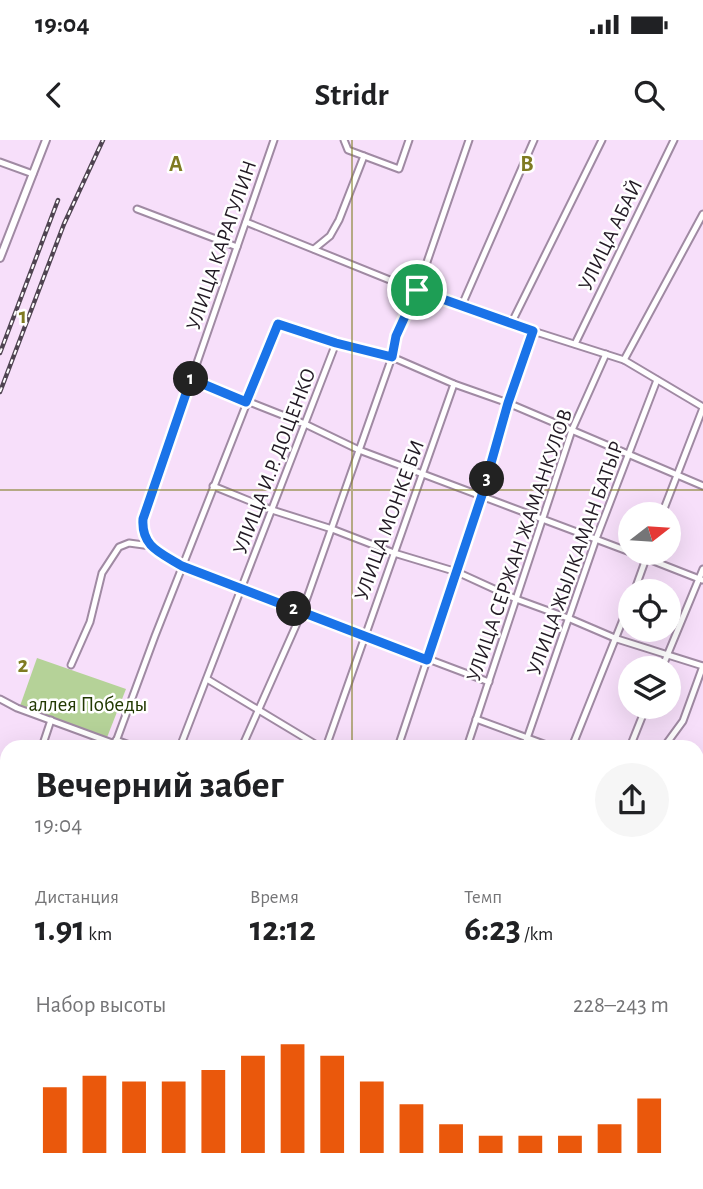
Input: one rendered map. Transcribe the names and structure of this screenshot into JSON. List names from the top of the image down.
{
  "streets": {
    "street": [
      "УЛИЦА АБАЙ",
      "УЛИЦА КАРАГУЛИН",
      "УЛИЦА И.Р. ДОЦЕНКО",
      "УЛИЦА МОНКЕ БИ",
      "УЛИЦА СЕРЖАН ЖАМАНКУЛОВ",
      "УЛИЦА ЖЫЛКАМАН БАТЫР"
    ]
  },
  "parks": ["аллея Победы"],
  "north": "right",
  "page": {
    "status": "19:04",
    "header": "Stridr",
    "pins": ["1", "3", "2"],
    "heading": ["Вечерний забег", "19:04"],
    "stats": [
      ["Дистанция", "1.91 km"],
      ["Время", "12:12"],
      ["Темп", "6:23 /km"]
    ],
    "chart": ["Набор высоты", "228–243 m"]
  },
  "grid": {
    "columns": ["A", "B"],
    "rows": ["1", "2"]
  }
}
